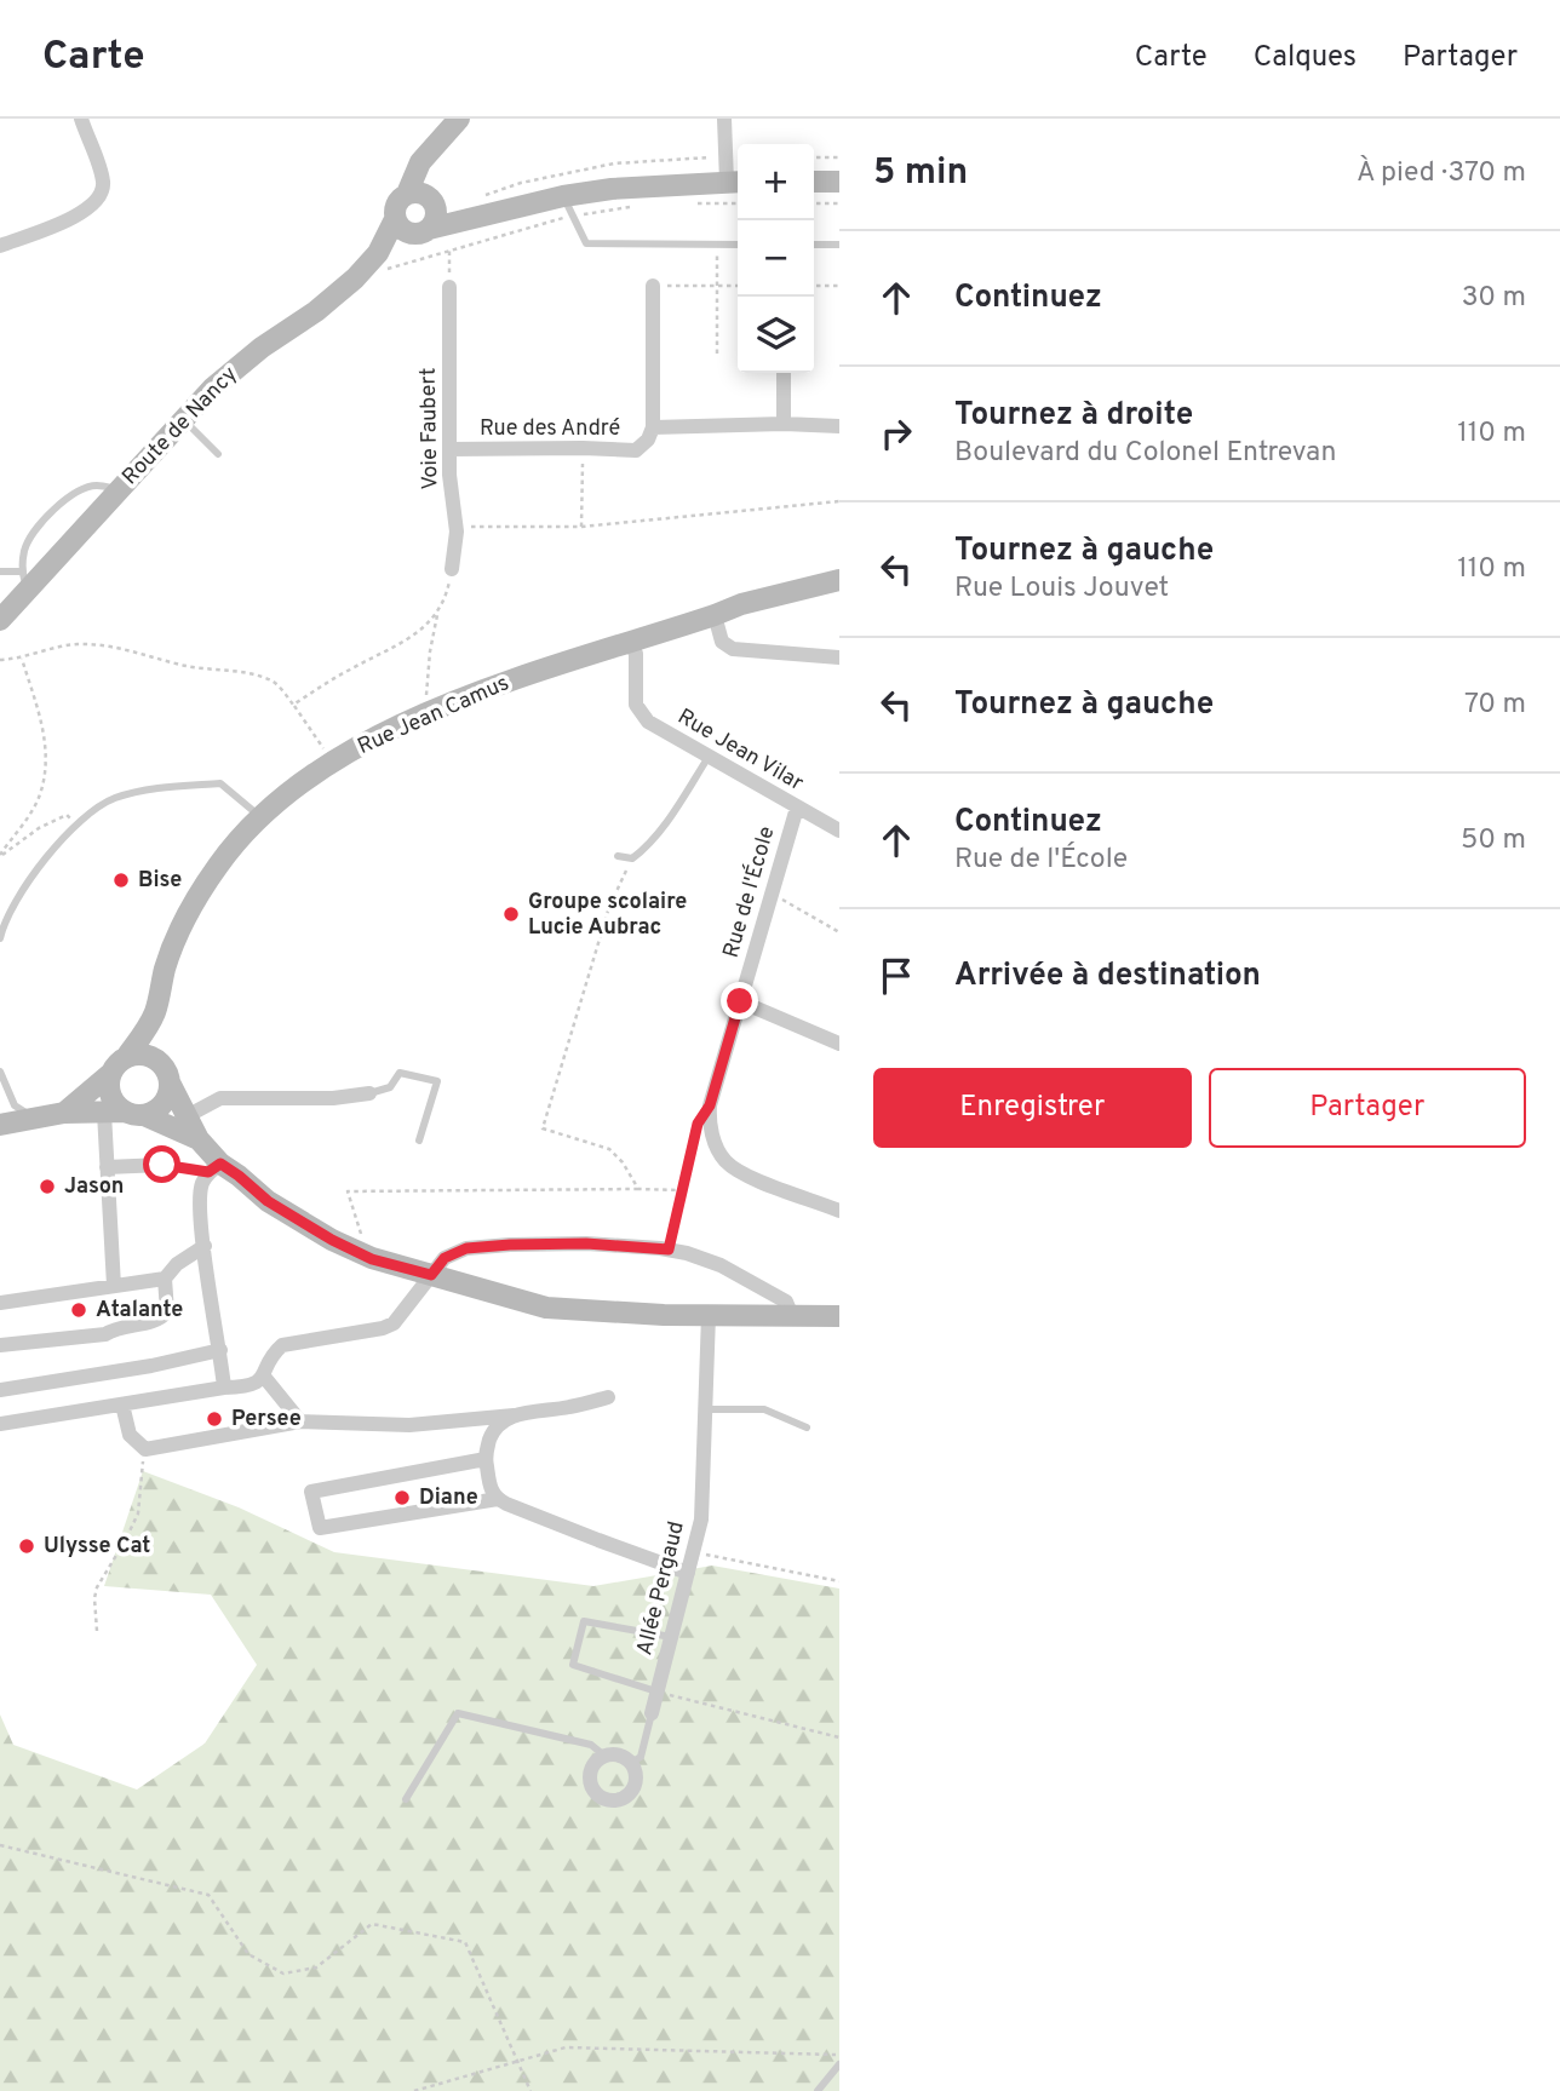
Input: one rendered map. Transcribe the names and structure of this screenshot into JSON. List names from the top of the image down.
{
  "streets": {
    "street": [
      "Route de Nancy",
      "Voie Faubert",
      "Rue des André",
      "Rue Jean Camus",
      "Rue Jean Vilar",
      "Rue de l'École",
      "Allée Pergaud"
    ]
  },
  "crossings": [
    ["Voie Faubert", "Rue des André"],
    ["Rue Jean Camus", "Rue Jean Vilar"],
    ["Rue Jean Vilar", "Rue de l'École"]
  ],
  "places": [
    "Bise",
    "Groupe scolaire Lucie Aubrac",
    "Jason",
    "Atalante",
    "Persee",
    "Diane",
    "Ulysse Cat"
  ],
  "page": {
    "header": "Carte",
    "nav": ["Carte", "Calques", "Partager"],
    "heading": ["5 min", "À pied · 370 m"],
    "map_buttons": ["+", "−"],
    "list": [
      ["Continuez", "30 m"],
      ["Tournez à droite", "Boulevard du Colonel Entrevan", "110 m"],
      ["Tournez à gauche", "Rue Louis Jouvet", "110 m"],
      ["Tournez à gauche", "70 m"],
      ["Continuez", "Rue de l'École", "50 m"],
      "Arrivée à destination"
    ],
    "buttons": ["Enregistrer", "Partager"]
  }
}
